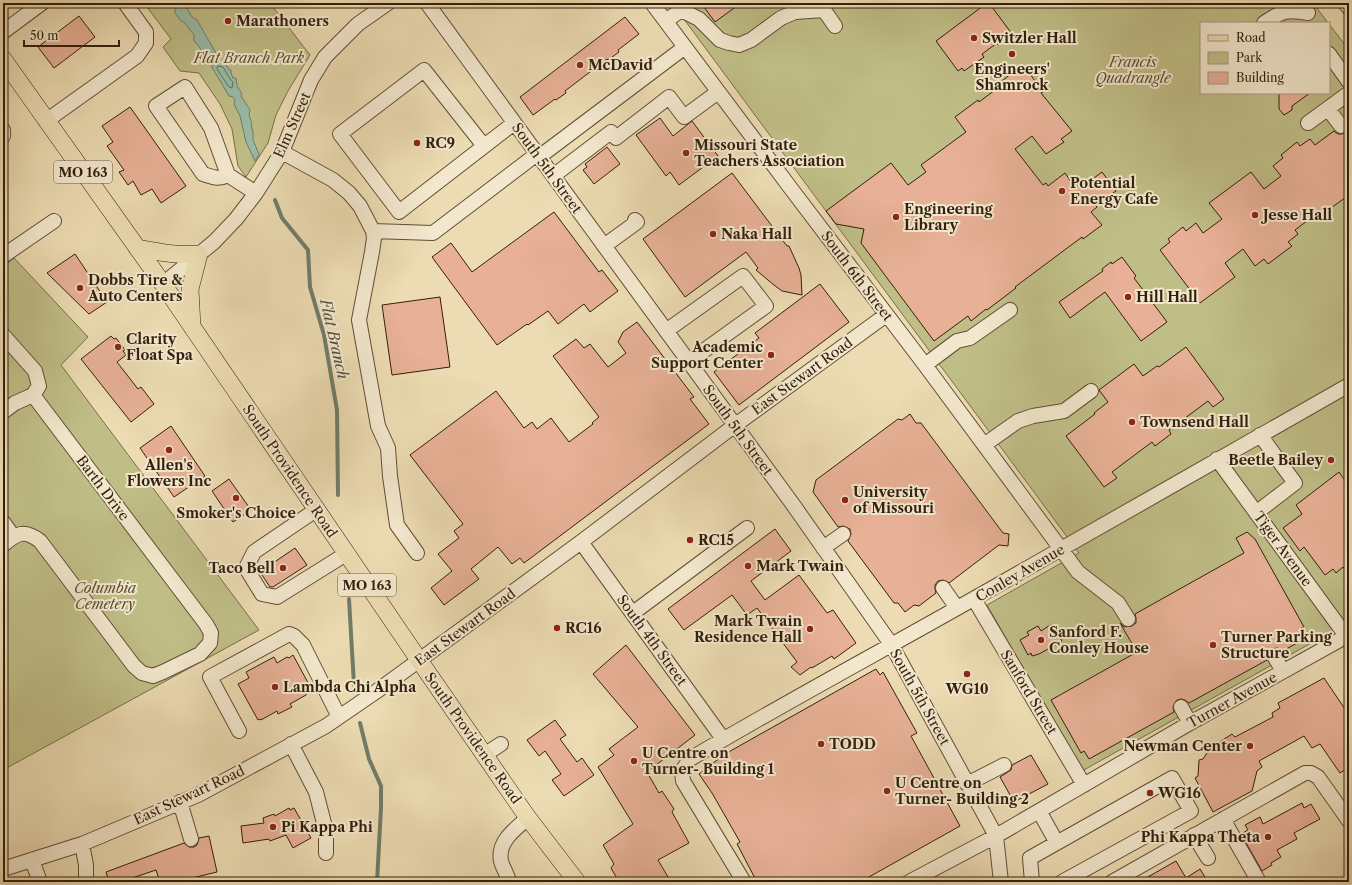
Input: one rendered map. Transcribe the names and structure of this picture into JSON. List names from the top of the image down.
{
  "streets": {
    "main road": ["MO 163", "South Providence Road"],
    "street": [
      "Elm Street",
      "South 5th Street",
      "South 6th Street",
      "East Stewart Road",
      "Barth Drive",
      "Tiger Avenue",
      "Conley Avenue",
      "South 4th Street",
      "Sanford Street",
      "Turner Avenue"
    ]
  },
  "crossings": [
    ["Elm Street", "South Providence Road"],
    ["South 5th Street", "East Stewart Road"],
    ["South 5th Street", "Conley Avenue"],
    ["South 5th Street", "Turner Avenue"],
    ["South 6th Street", "East Stewart Road"],
    ["South 6th Street", "Conley Avenue"],
    ["East Stewart Road", "South Providence Road"],
    ["East Stewart Road", "South 4th Street"],
    ["Tiger Avenue", "Conley Avenue"],
    ["Tiger Avenue", "Turner Avenue"],
    ["Conley Avenue", "South 4th Street"],
    ["Conley Avenue", "Sanford Street"],
    ["Sanford Street", "Turner Avenue"]
  ],
  "water": ["Flat Branch"],
  "parks": ["Flat Branch Park", "Francis Quadrangle", "Columbia Cemetery"],
  "places": [
    "Marathoners",
    "Switzler Hall",
    "Engineers' Shamrock",
    "McDavid",
    "RC9",
    "Missouri State Teachers Association",
    "Potential Energy Cafe",
    "Jesse Hall",
    "Engineering Library",
    "Naka Hall",
    "Dobbs Tire & Auto Centers",
    "Hill Hall",
    "Clarity Float Spa",
    "Academic Support Center",
    "Townsend Hall",
    "Allen's Flowers Inc",
    "Beetle Bailey",
    "Smoker's Choice",
    "University of Missouri",
    "RC15",
    "Mark Twain",
    "Taco Bell",
    "RC16",
    "Mark Twain Residence Hall",
    "Sanford F. Conley House",
    "Turner Parking Structure",
    "WG10",
    "Lambda Chi Alpha",
    "TODD",
    "Newman Center",
    "U Centre on Turner- Building 1",
    "U Centre on Turner- Building 2",
    "WG16",
    "Pi Kappa Phi",
    "Phi Kappa Theta"
  ],
  "legend": ["Road", "Park", "Building"],
  "scale_bar": "50 m"
}
